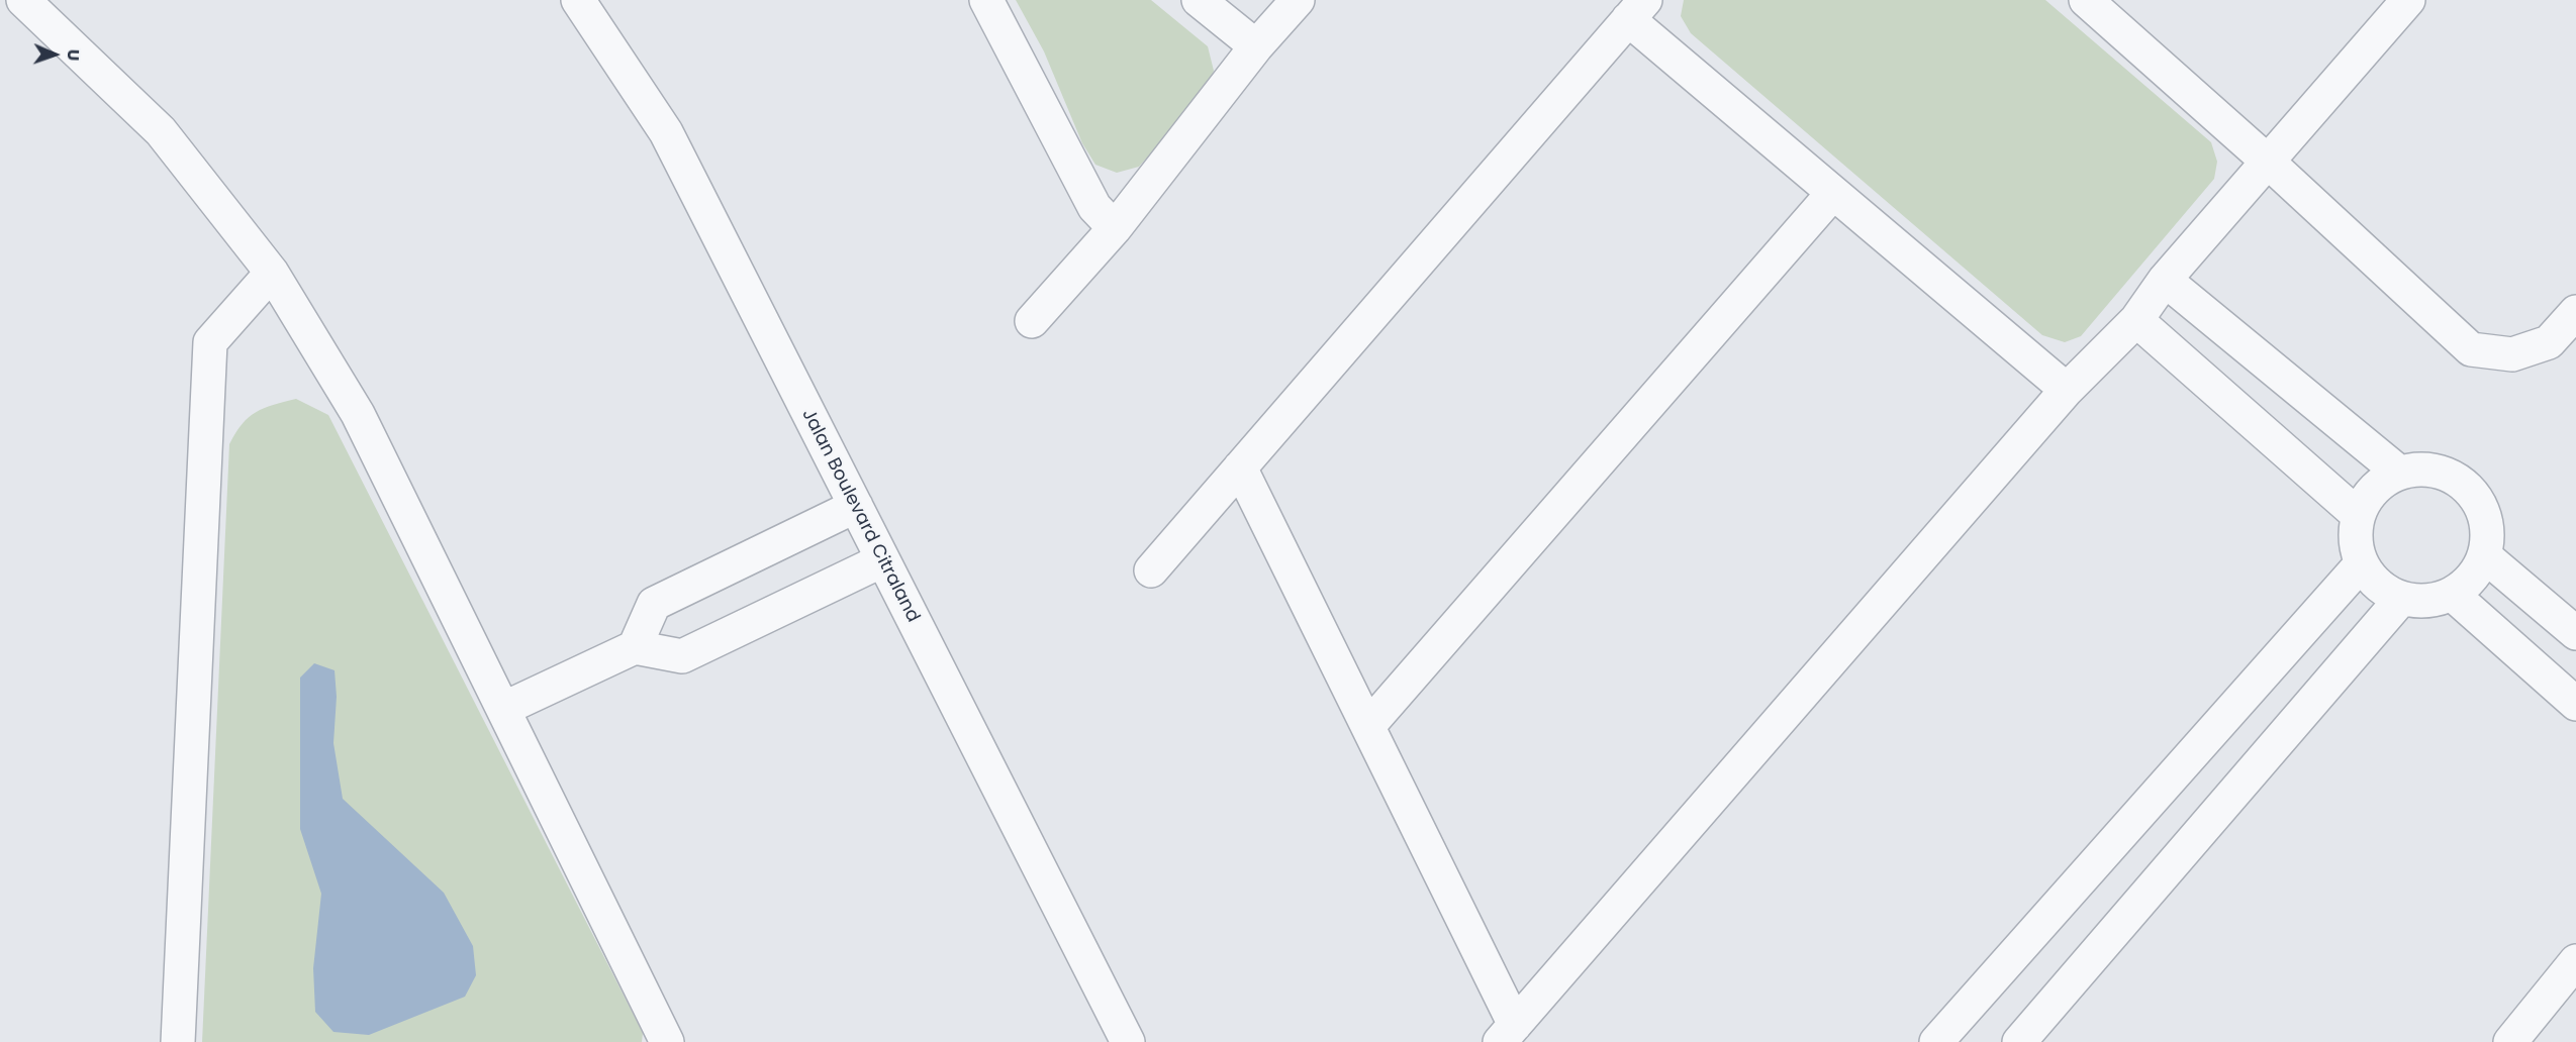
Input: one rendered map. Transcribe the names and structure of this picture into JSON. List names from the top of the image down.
{
  "streets": {
    "street": ["Jalan Boulevard Citraland"]
  },
  "north": "right"
}
